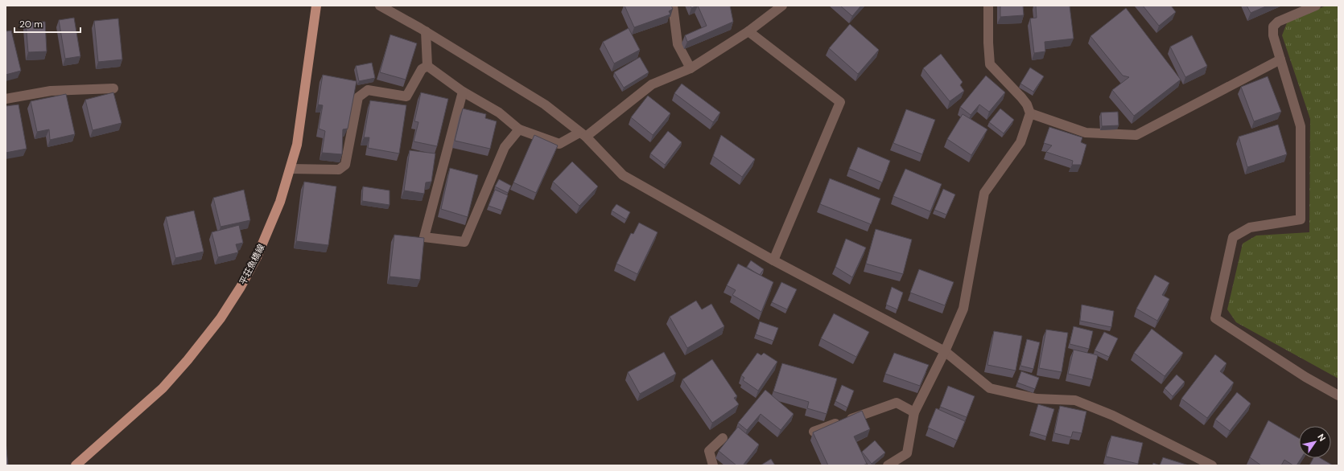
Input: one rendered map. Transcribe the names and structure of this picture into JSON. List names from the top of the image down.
{
  "streets": {
    "main road": ["平荘魚橋線"]
  },
  "scale_bar": "20 m",
  "north": "top right"
}
